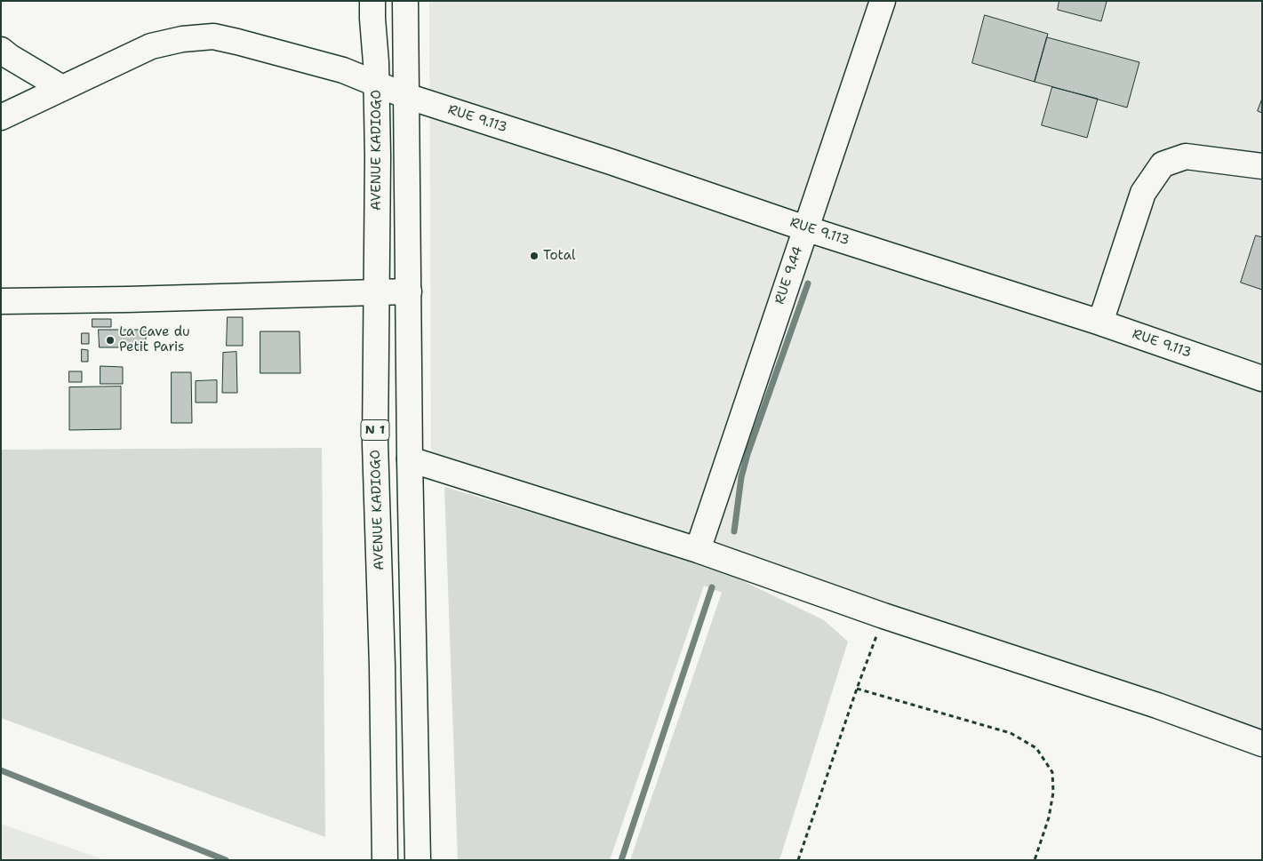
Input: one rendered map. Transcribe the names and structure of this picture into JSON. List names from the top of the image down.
{
  "streets": {
    "main road": [
      "RUE 9.113",
      "AVENUE KADIOGO",
      "RUE 9.44",
      "N 1"
    ]
  },
  "crossings": [
    ["RUE 9.113", "AVENUE KADIOGO"],
    ["RUE 9.113", "RUE 9.44"]
  ],
  "places": ["Total", "La Cave du Petit Paris"]
}
